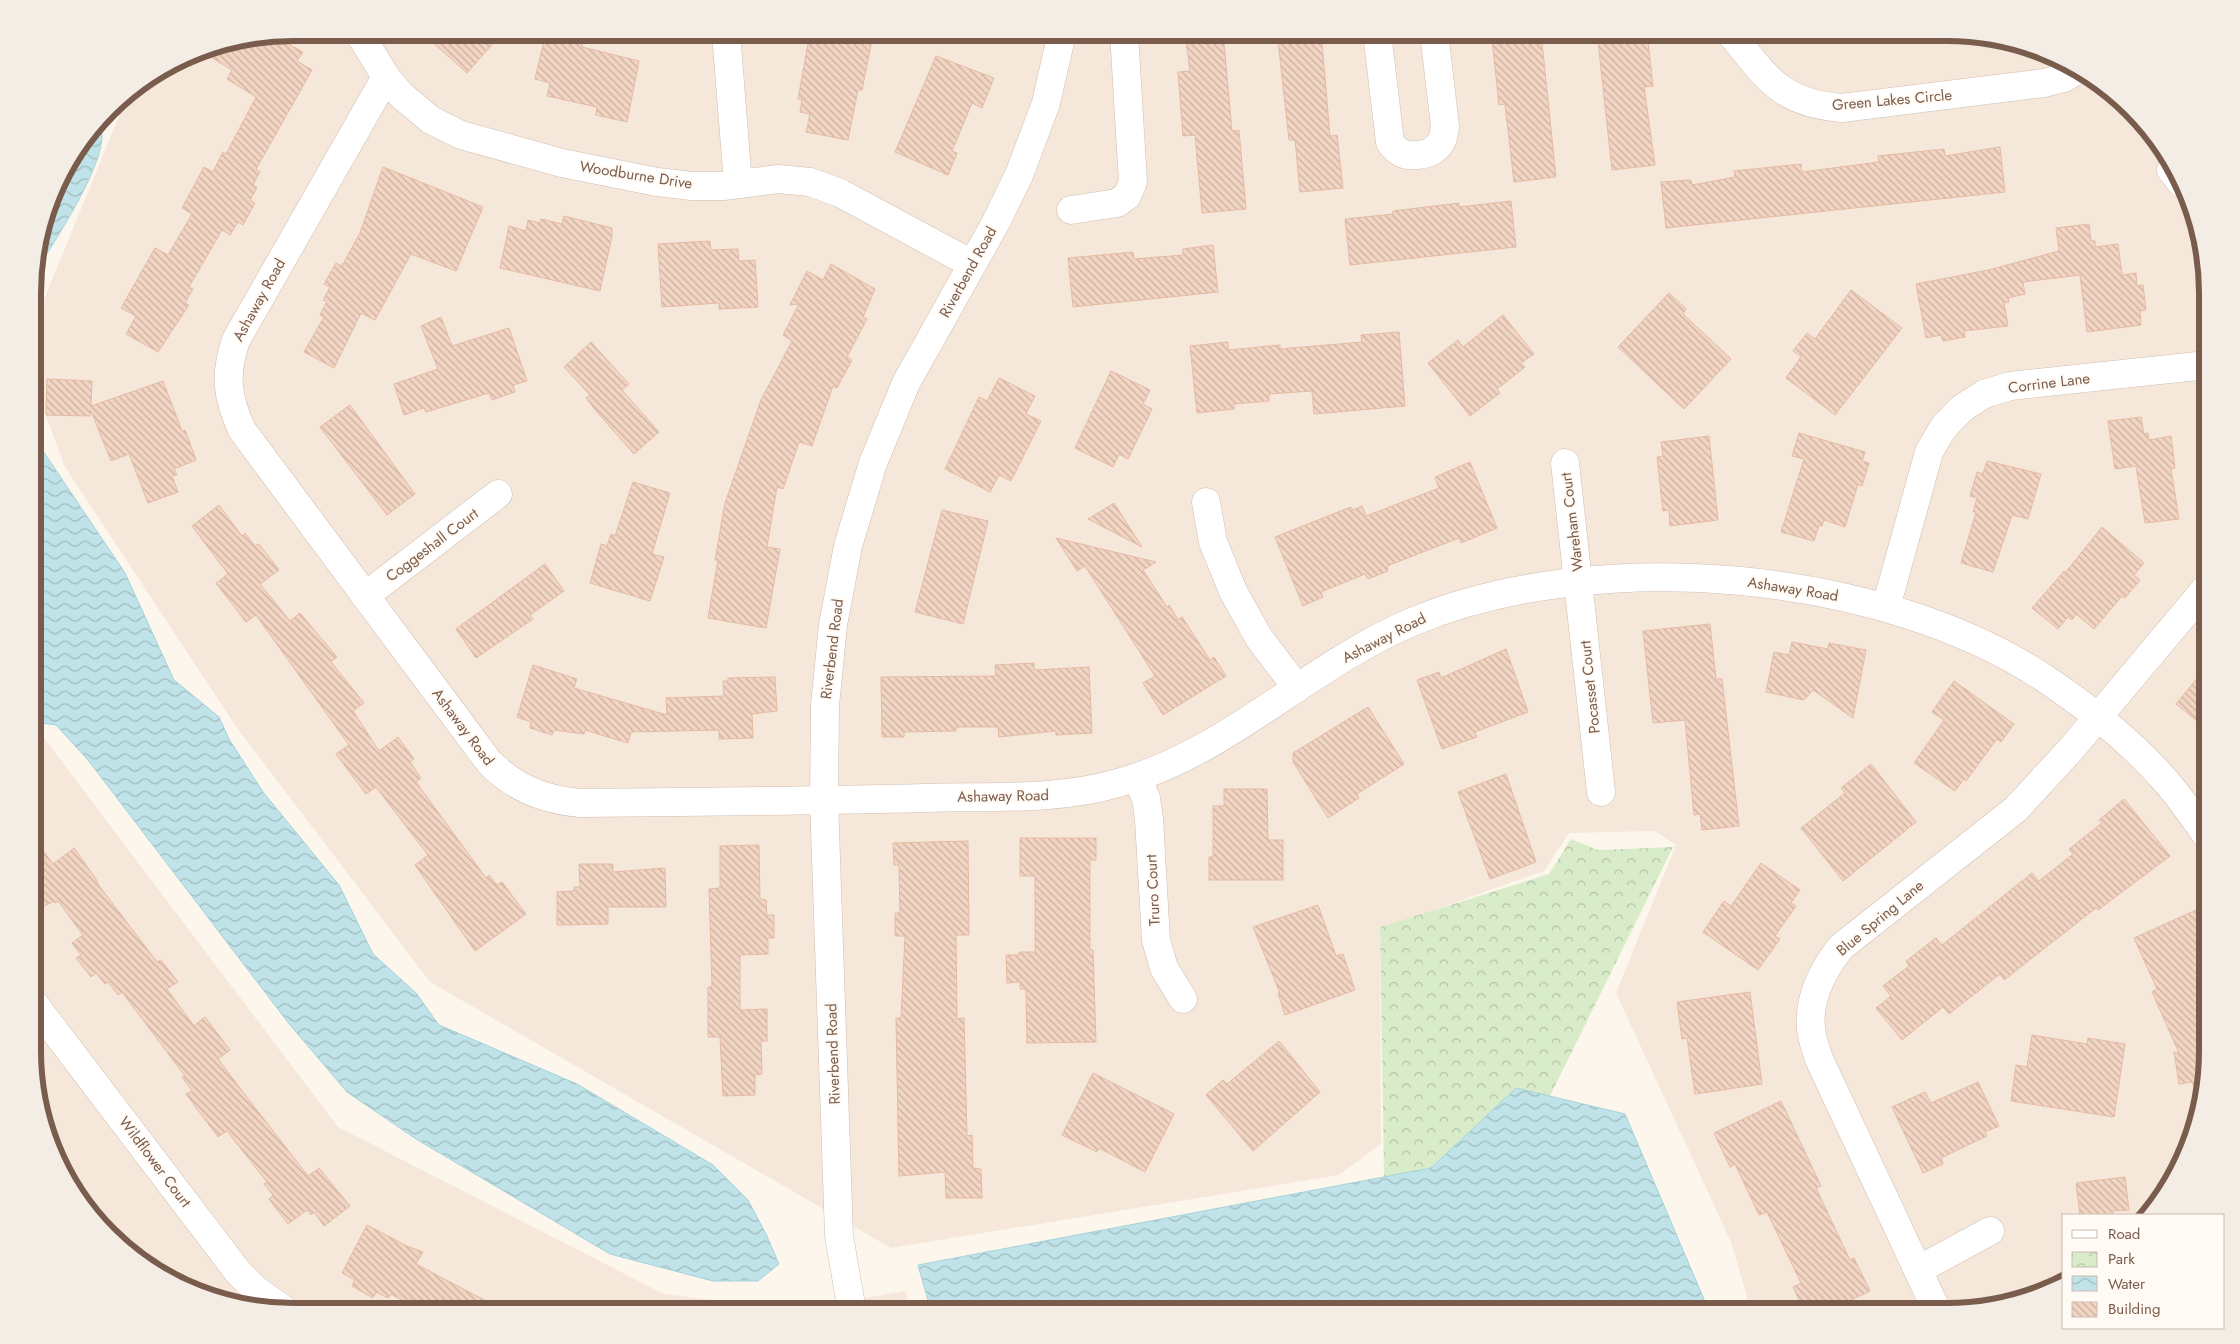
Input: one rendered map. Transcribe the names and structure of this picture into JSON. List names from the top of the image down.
{
  "streets": {
    "street": [
      "Green Lakes Circle",
      "Woodburne Drive",
      "Riverbend Road",
      "Ashaway Road",
      "Corrine Lane",
      "Wareham Court",
      "Coggeshall Court",
      "Pocasset Court",
      "Truro Court",
      "Blue Spring Lane",
      "Wildflower Court"
    ]
  },
  "crossings": [
    ["Woodburne Drive", "Riverbend Road"],
    ["Woodburne Drive", "Ashaway Road"],
    ["Riverbend Road", "Ashaway Road"],
    ["Ashaway Road", "Corrine Lane"],
    ["Ashaway Road", "Wareham Court"],
    ["Ashaway Road", "Coggeshall Court"],
    ["Ashaway Road", "Pocasset Court"],
    ["Ashaway Road", "Truro Court"],
    ["Ashaway Road", "Blue Spring Lane"],
    ["Wareham Court", "Pocasset Court"]
  ],
  "legend": [
    "Road",
    "Park",
    "Water",
    "Building"
  ]
}
